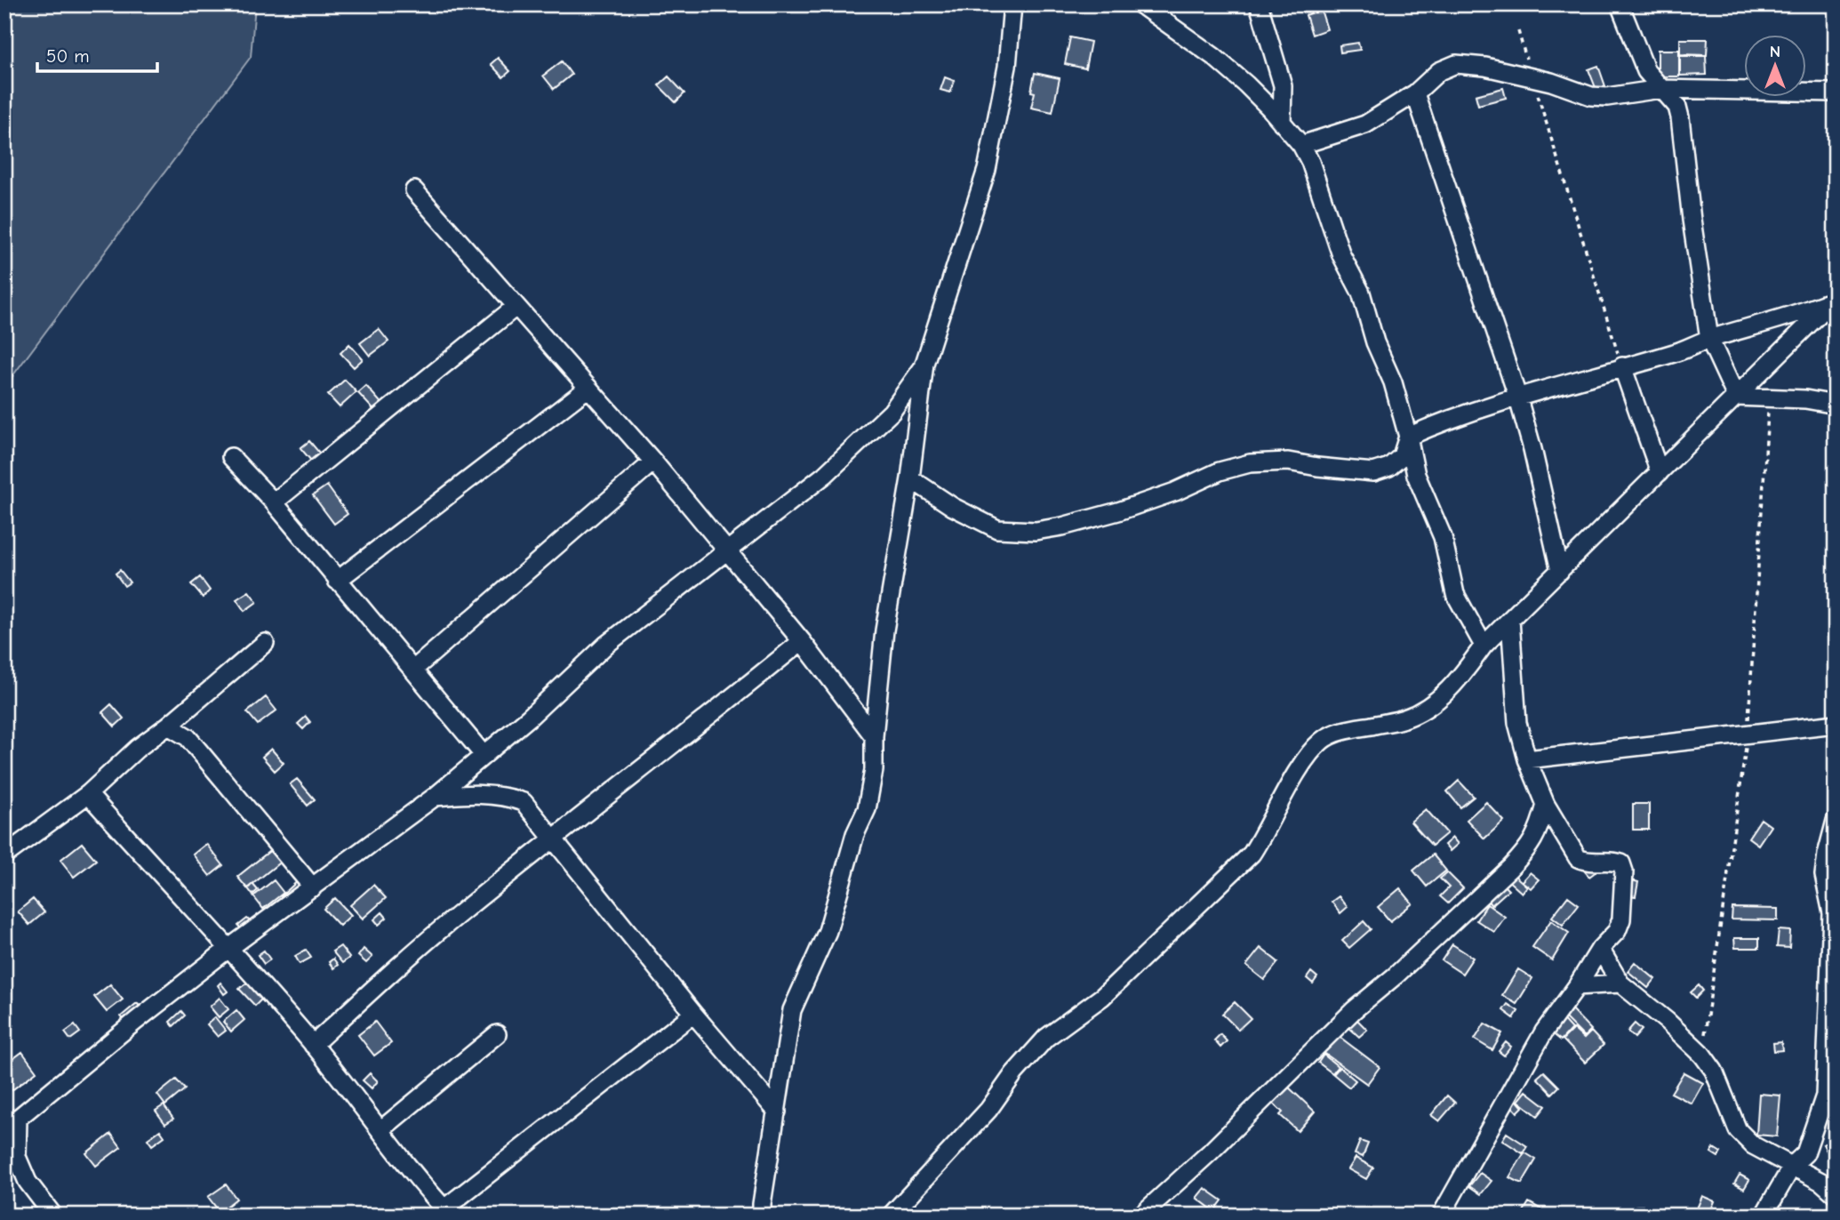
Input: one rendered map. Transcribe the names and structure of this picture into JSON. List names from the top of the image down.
{
  "scale_bar": "50 m",
  "north": "top"
}
